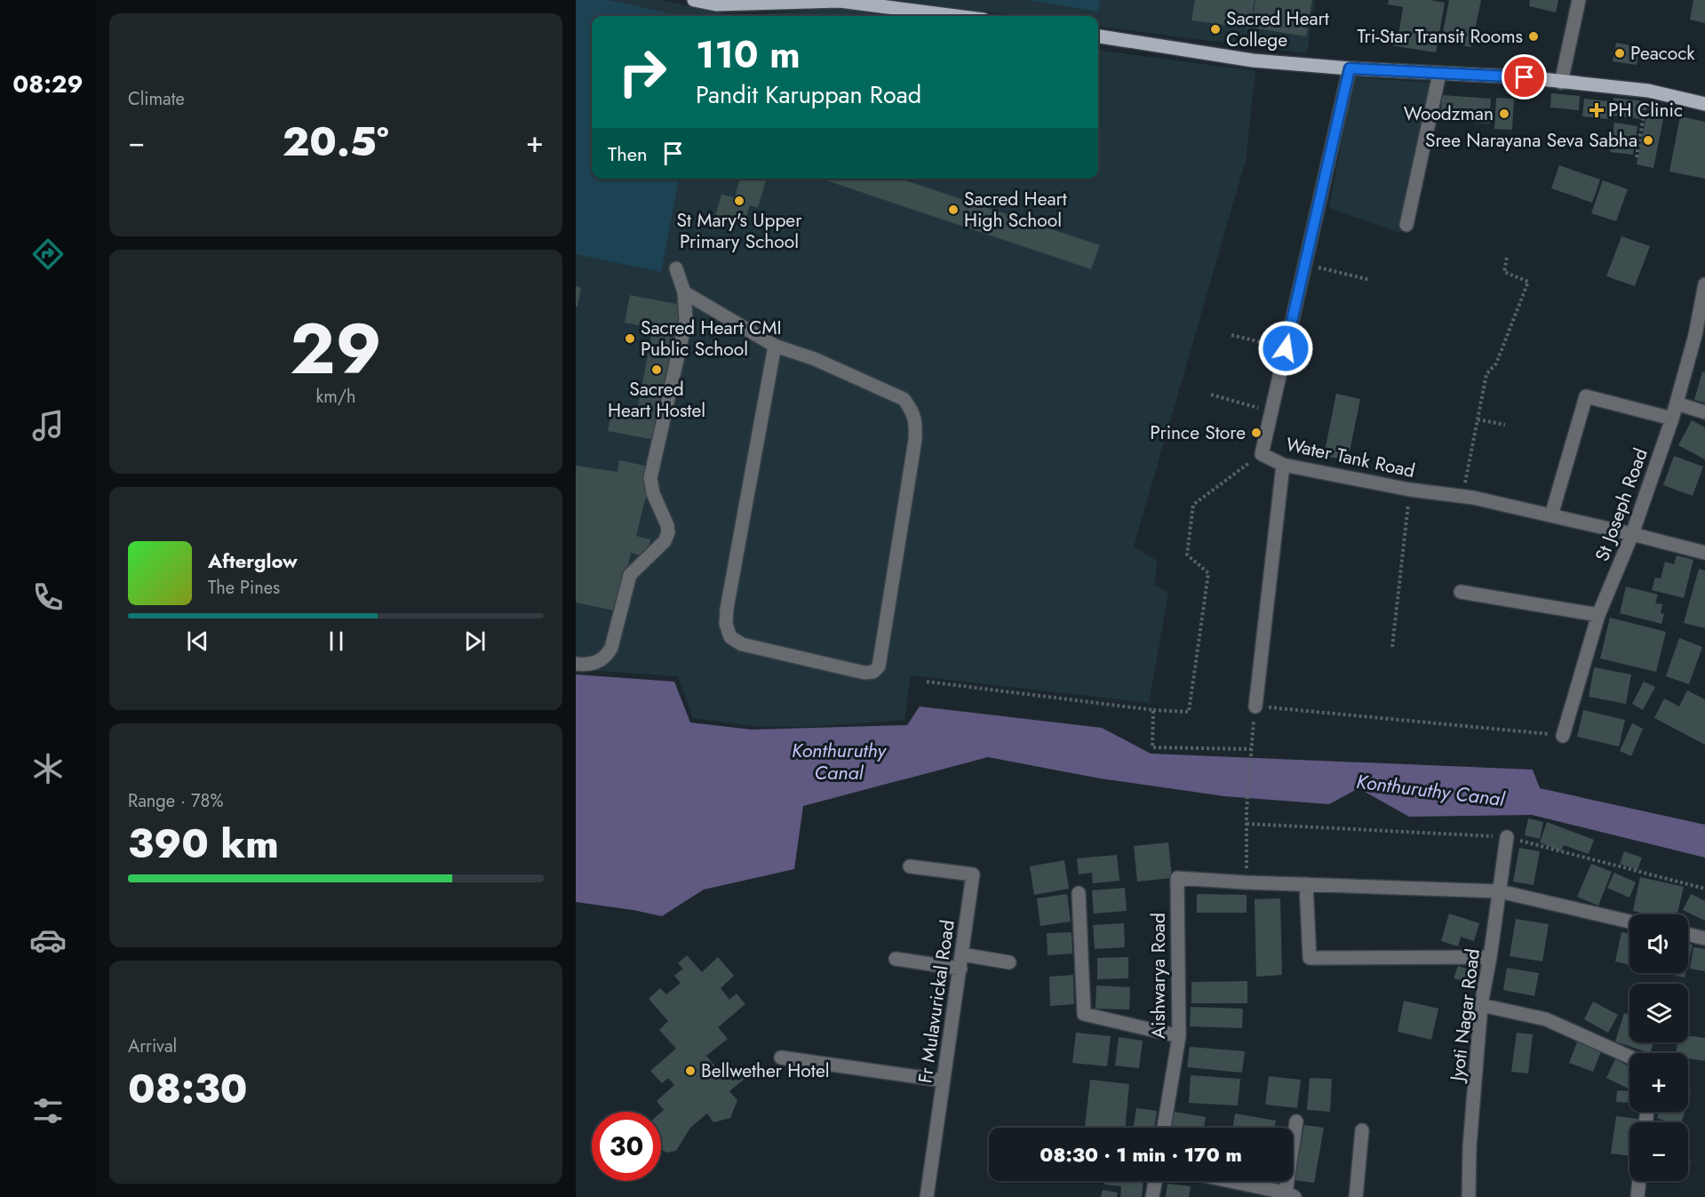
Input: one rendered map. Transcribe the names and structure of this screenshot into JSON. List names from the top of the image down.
{
  "streets": {
    "street": [
      "Water Tank Road",
      "St Joseph Road",
      "Aishwarya Road",
      "Fr Mulavurickal Road",
      "Jyoti Nagar Road"
    ]
  },
  "crossings": [
    ["Water Tank Road", "St Joseph Road"]
  ],
  "water": ["Konthuruthy Canal"],
  "places": {
    "other": [
      "Sacred Heart College",
      "Tri-Star Transit Rooms",
      "Peacock",
      "Woodzman",
      "Sree Narayana Seva Sabha",
      "St Mary's Upper Primary School",
      "Sacred Heart High School",
      "Sacred Heart CMI Public School",
      "Sacred Heart Hostel",
      "Prince Store",
      "Bellwether Hotel"
    ],
    "health": ["PH Clinic"]
  },
  "page": {
    "tabs": "08:29",
    "tile": [
      "Climate",
      ["29", "km/h"],
      ["Range · 78%", "390 km"],
      ["Arrival", "08:30"]
    ],
    "turn": ["110 m", "Pandit Karuppan Road"],
    "heat": ["−", "20.5°", "+"],
    "then": "Then",
    "song": ["Afterglow", "The Pines"],
    "map_buttons": ["+", "−"],
    "limit": "30",
    "trip": "08:30 · 1 min · 170 m"
  }
}
